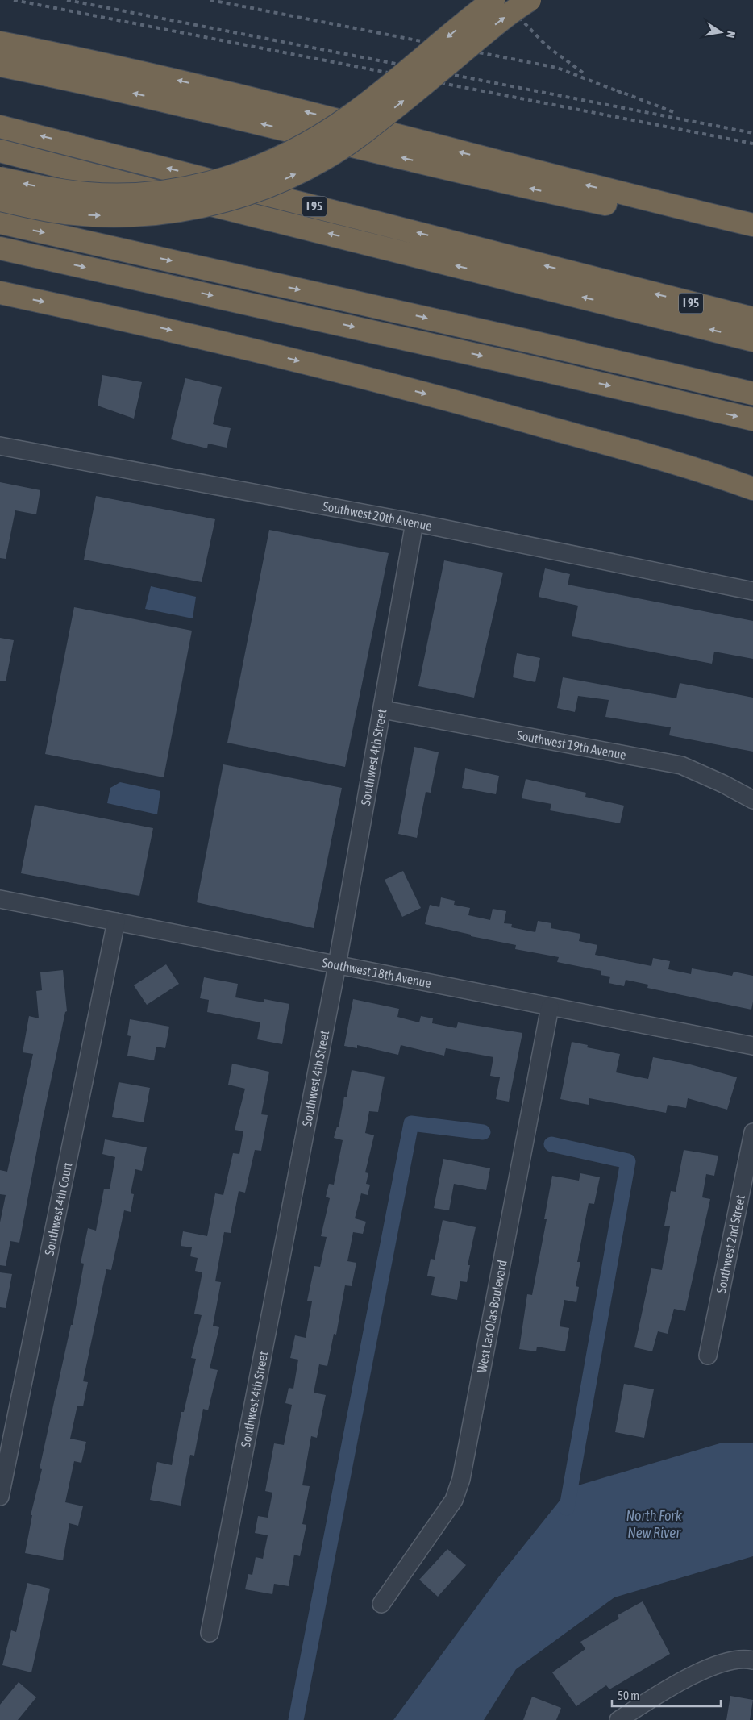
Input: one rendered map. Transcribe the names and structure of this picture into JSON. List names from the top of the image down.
{
  "streets": {
    "highway": ["I 95"],
    "street": [
      "Southwest 20th Avenue",
      "Southwest 19th Avenue",
      "Southwest 4th Street",
      "Southwest 18th Avenue",
      "Southwest 4th Court",
      "Southwest 2nd Street",
      "West Las Olas Boulevard"
    ]
  },
  "crossings": [
    ["Southwest 20th Avenue", "Southwest 4th Street"],
    ["Southwest 19th Avenue", "Southwest 4th Street"],
    ["Southwest 4th Street", "Southwest 18th Avenue"],
    ["Southwest 18th Avenue", "Southwest 4th Court"],
    ["Southwest 18th Avenue", "West Las Olas Boulevard"]
  ],
  "water": ["North Fork New River"],
  "scale_bar": "50 m",
  "north": "right"
}
